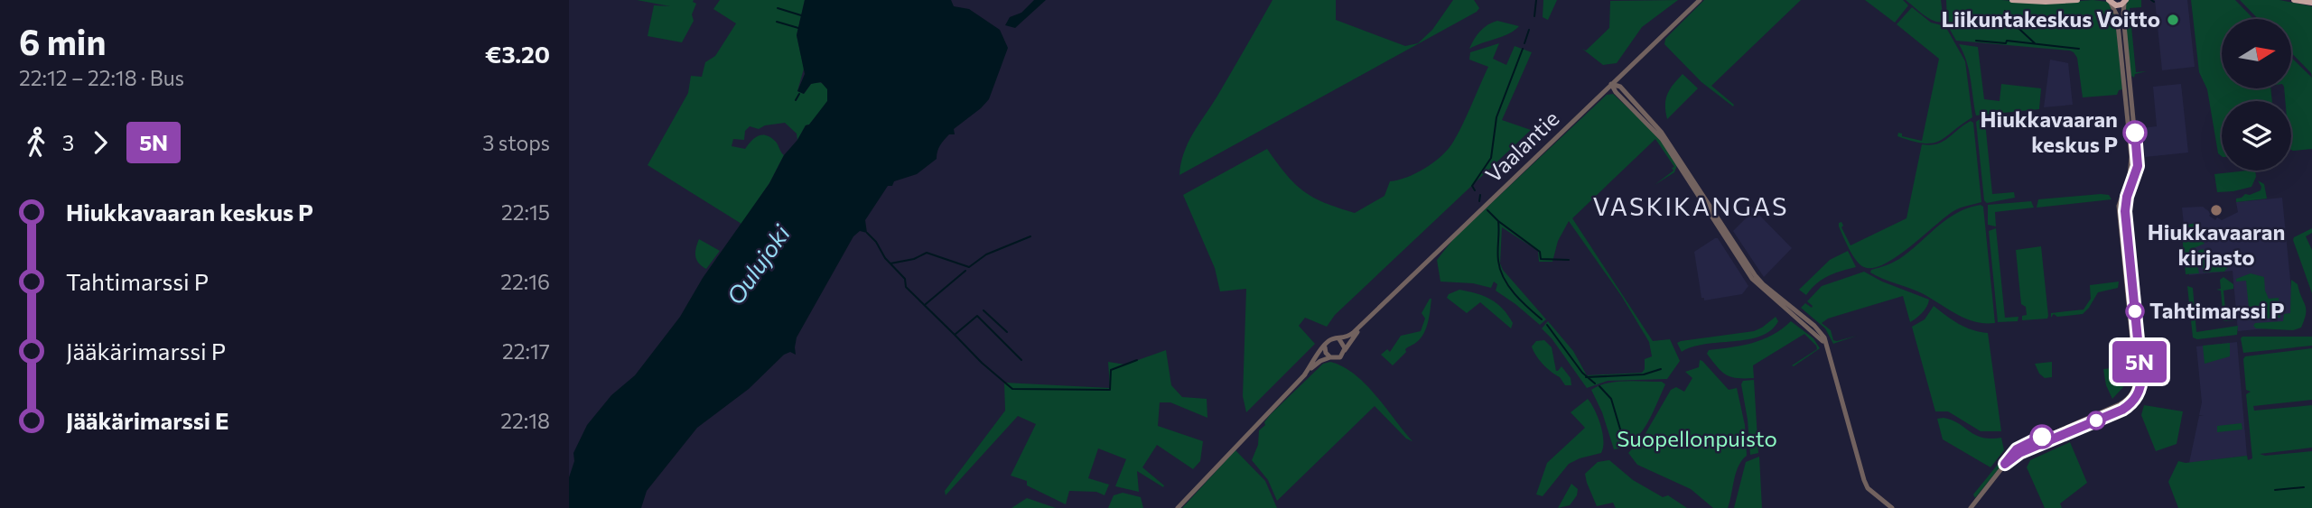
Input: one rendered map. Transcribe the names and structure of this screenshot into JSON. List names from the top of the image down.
{
  "streets": {
    "street": ["Vaalantie"]
  },
  "districts": ["VASKIKANGAS"],
  "water": ["Oulujoki"],
  "parks": ["Suopellonpuisto"],
  "places": [
    "Liikuntakeskus Voitto",
    "Hiukkavaaran keskus P",
    "Hiukkavaaran kirjasto",
    "Tahtimarssi P"
  ],
  "lines": ["bus line 5N"],
  "north": "right",
  "page": {
    "heading": ["6 min", "22:12 – 22:18 · Bus", "€3.20"],
    "on_map": "5N",
    "legs": ["3", "5N", "3 stops"],
    "list": [
      {
        "name": "Hiukkavaaran keskus P",
        "value": "22:15"
      },
      {
        "name": "Tahtimarssi P",
        "value": "22:16"
      },
      {
        "name": "Jääkärimarssi P",
        "value": "22:17"
      },
      {
        "name": "Jääkärimarssi E",
        "value": "22:18"
      }
    ]
  }
}
